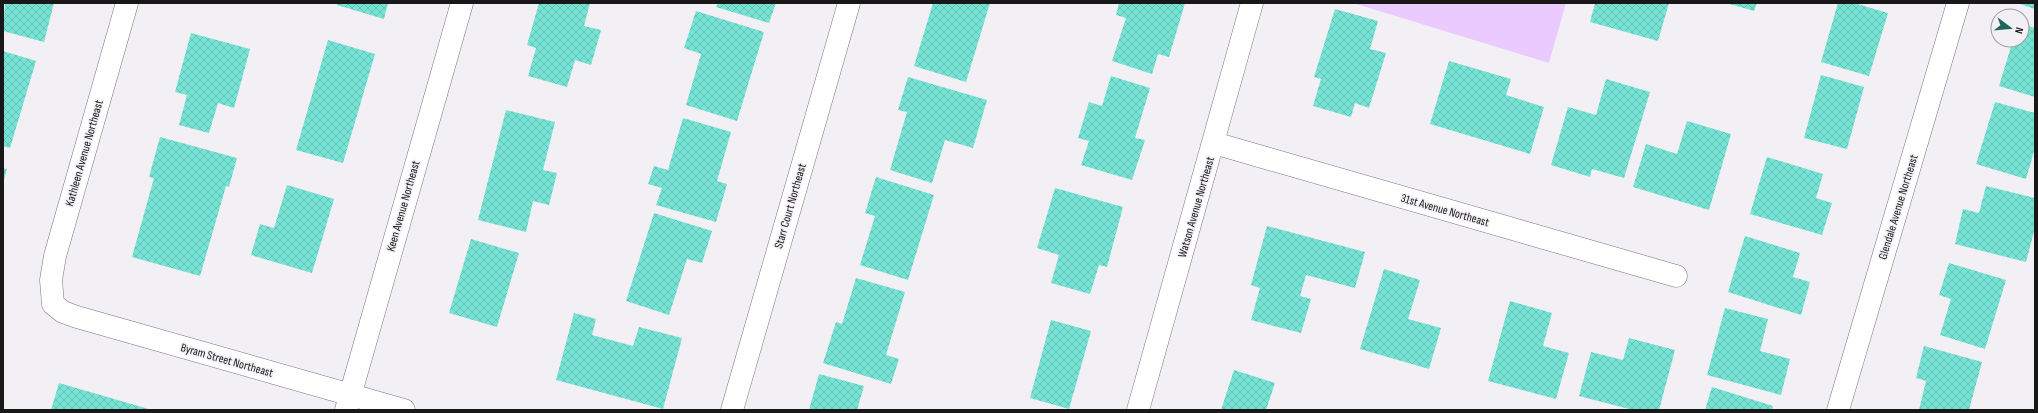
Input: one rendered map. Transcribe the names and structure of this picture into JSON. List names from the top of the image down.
{
  "streets": {
    "street": [
      "Kathleen Avenue Northeast",
      "Keen Avenue Northeast",
      "Starr Court Northeast",
      "Watson Avenue Northeast",
      "Glendale Avenue Northeast",
      "31st Avenue Northeast",
      "Byram Street Northeast"
    ]
  },
  "crossings": [
    ["Kathleen Avenue Northeast", "Byram Street Northeast"],
    ["Keen Avenue Northeast", "Byram Street Northeast"],
    ["Watson Avenue Northeast", "31st Avenue Northeast"]
  ],
  "north": "right"
}
